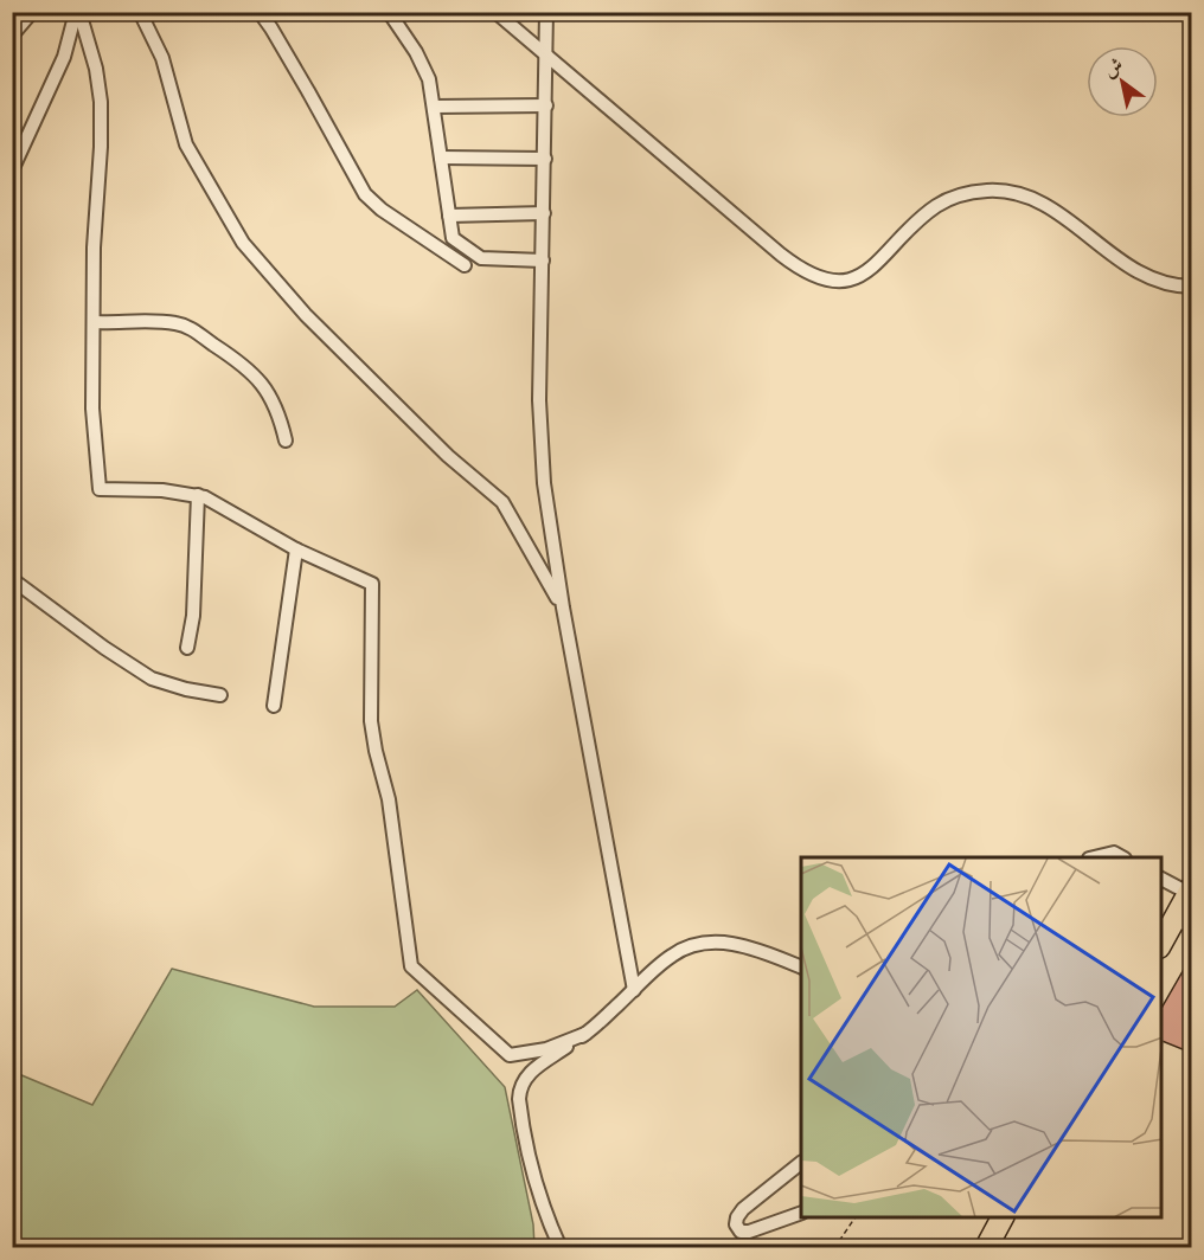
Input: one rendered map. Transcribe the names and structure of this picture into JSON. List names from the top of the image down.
{
  "north": "top left"
}
